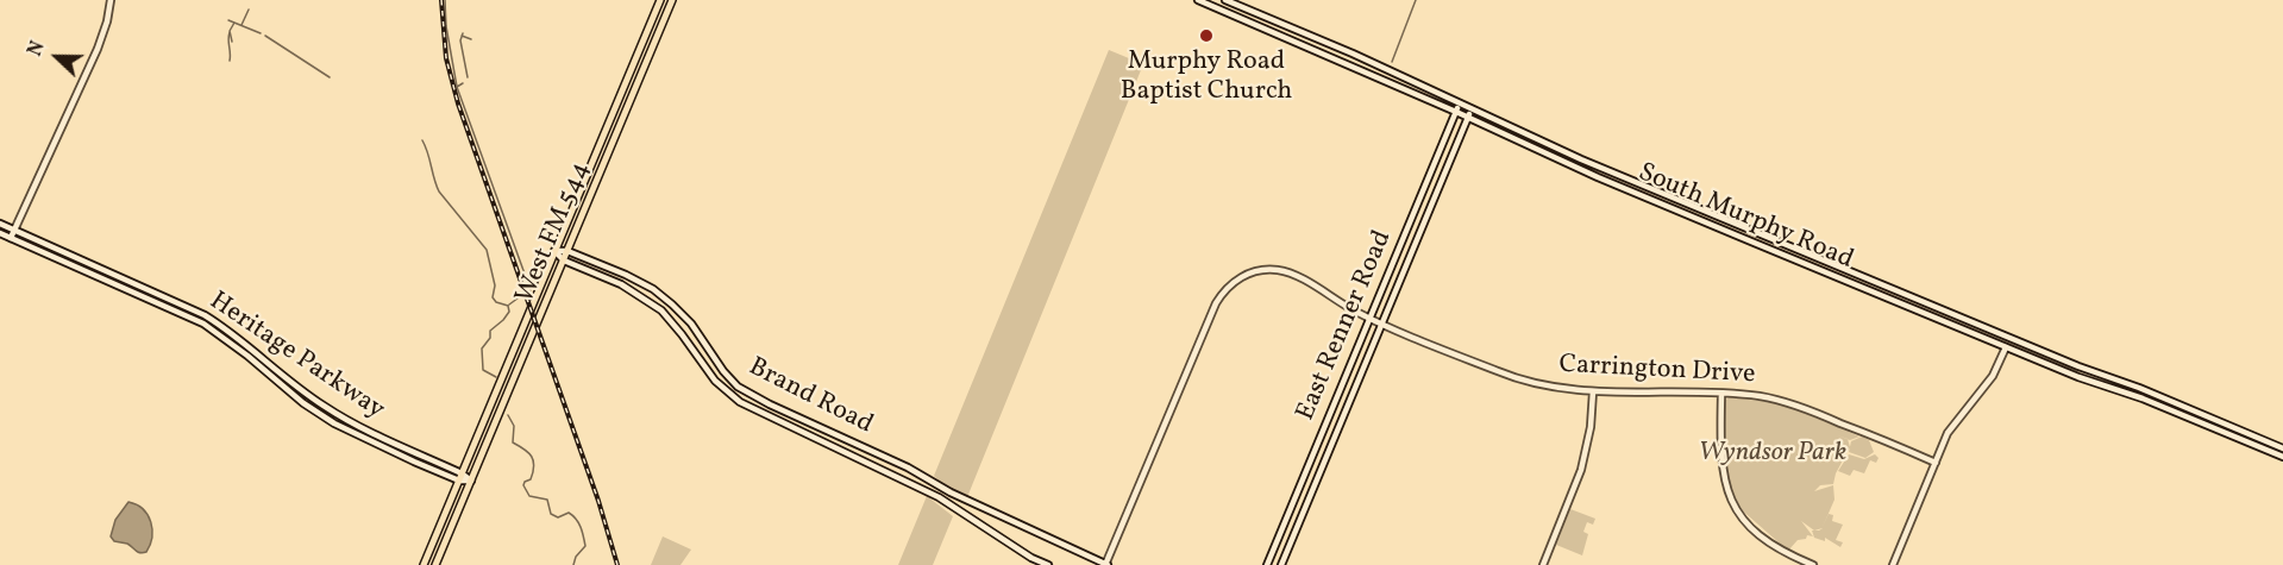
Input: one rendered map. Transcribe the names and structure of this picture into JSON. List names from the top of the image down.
{
  "streets": {
    "main road": [
      "South Murphy Road",
      "West FM 544",
      "East Renner Road",
      "Heritage Parkway",
      "Carrington Drive",
      "Brand Road"
    ]
  },
  "crossings": [
    ["South Murphy Road", "East Renner Road"],
    ["West FM 544", "Heritage Parkway"],
    ["West FM 544", "Brand Road"],
    ["East Renner Road", "Carrington Drive"],
    ["Carrington Drive", "Brand Road"]
  ],
  "parks": ["Wyndsor Park"],
  "places": ["Murphy Road Baptist Church"],
  "north": "left"
}
